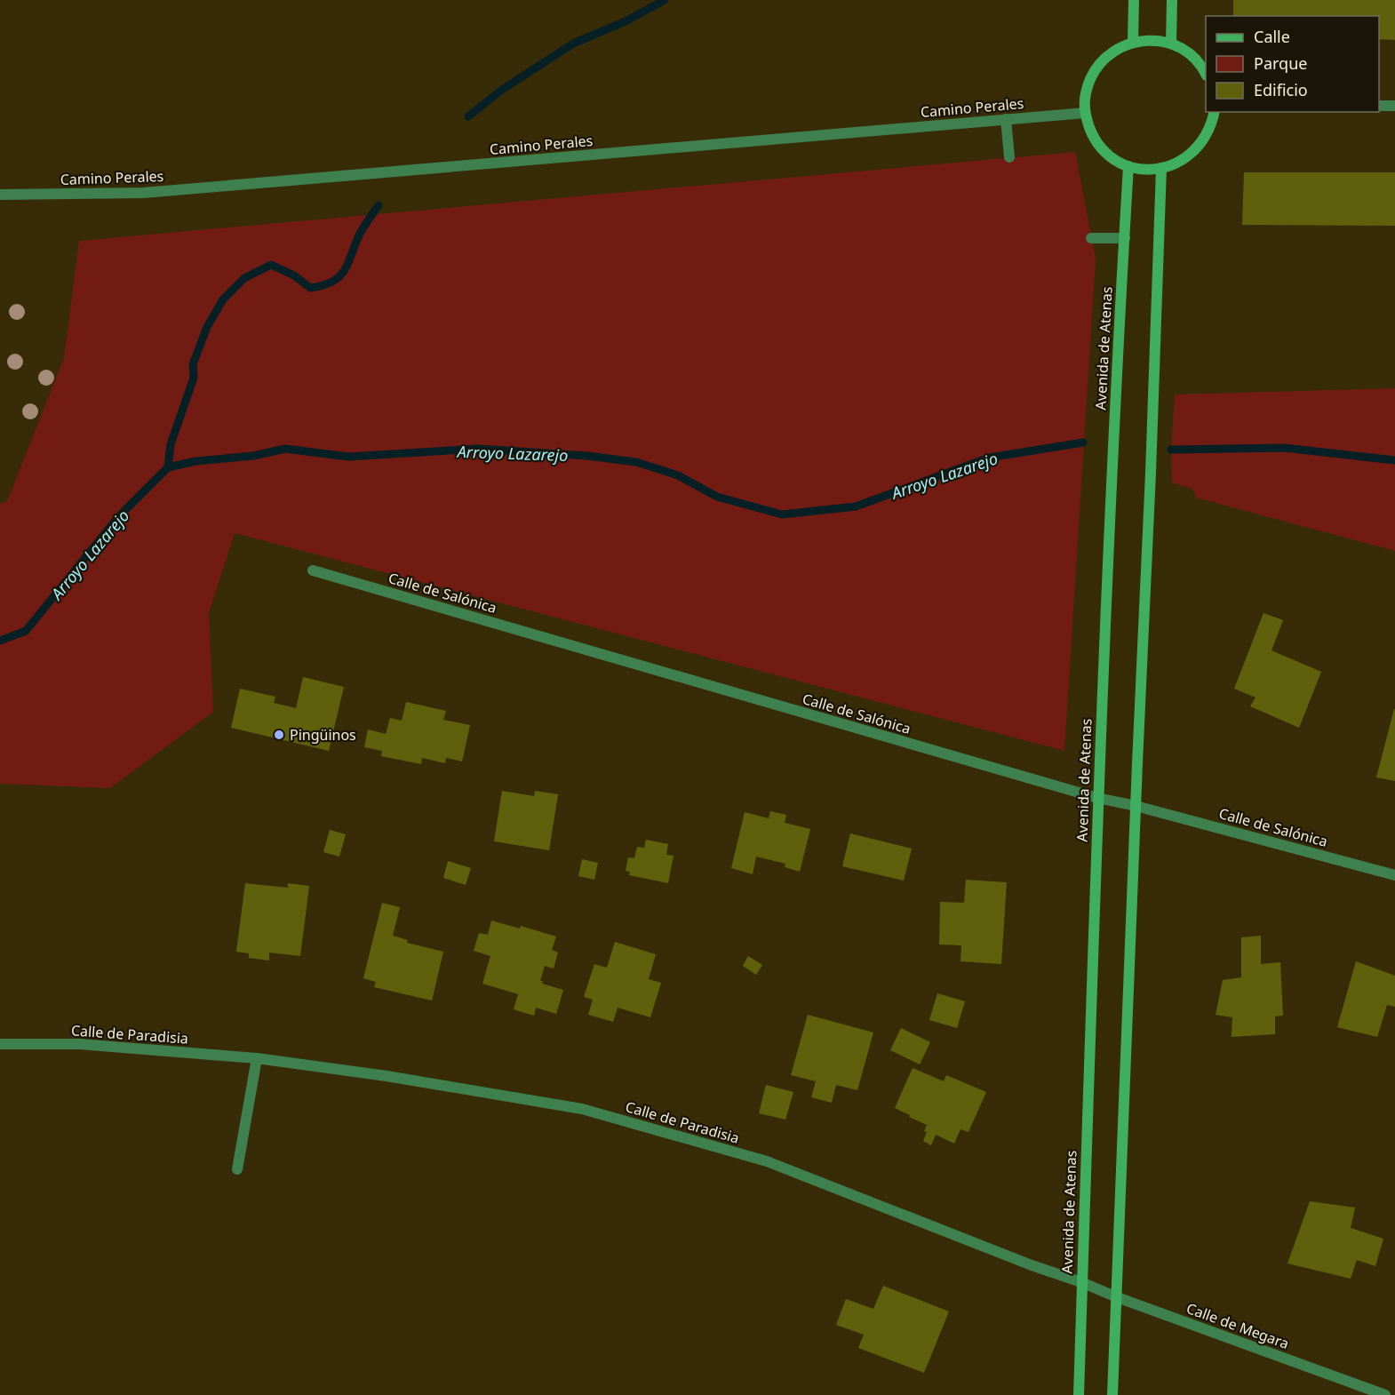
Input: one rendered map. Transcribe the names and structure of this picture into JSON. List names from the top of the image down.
{
  "streets": {
    "main road": ["Avenida de Atenas"],
    "street": [
      "Camino Perales",
      "Calle de Salónica",
      "Calle de Paradisia",
      "Calle de Megara"
    ]
  },
  "crossings": [
    ["Avenida de Atenas", "Calle de Salónica"],
    ["Avenida de Atenas", "Calle de Paradisia"],
    ["Avenida de Atenas", "Calle de Megara"],
    ["Calle de Paradisia", "Calle de Megara"]
  ],
  "water": ["Arroyo Lazarejo"],
  "places": ["Pingüinos"],
  "legend": ["Calle", "Parque", "Edificio"]
}
